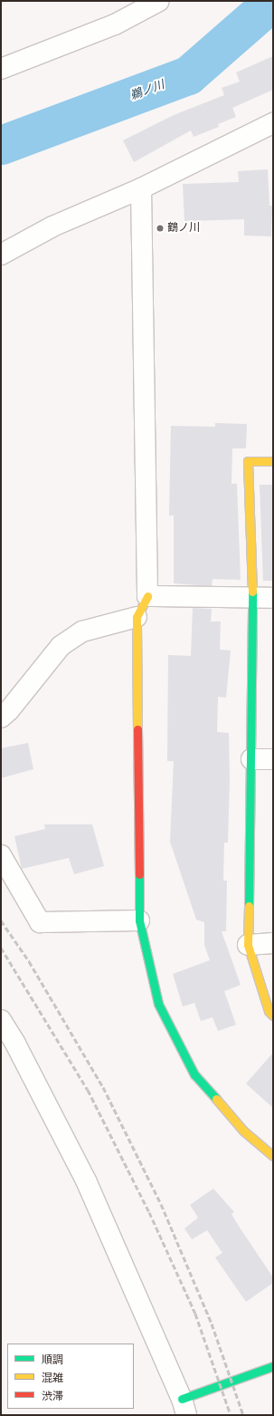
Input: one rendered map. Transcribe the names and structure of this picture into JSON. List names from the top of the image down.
{
  "water": ["鵜ノ川"],
  "places": ["鶴ノ川"],
  "legend": ["順調", "混雑", "渋滞"]
}
